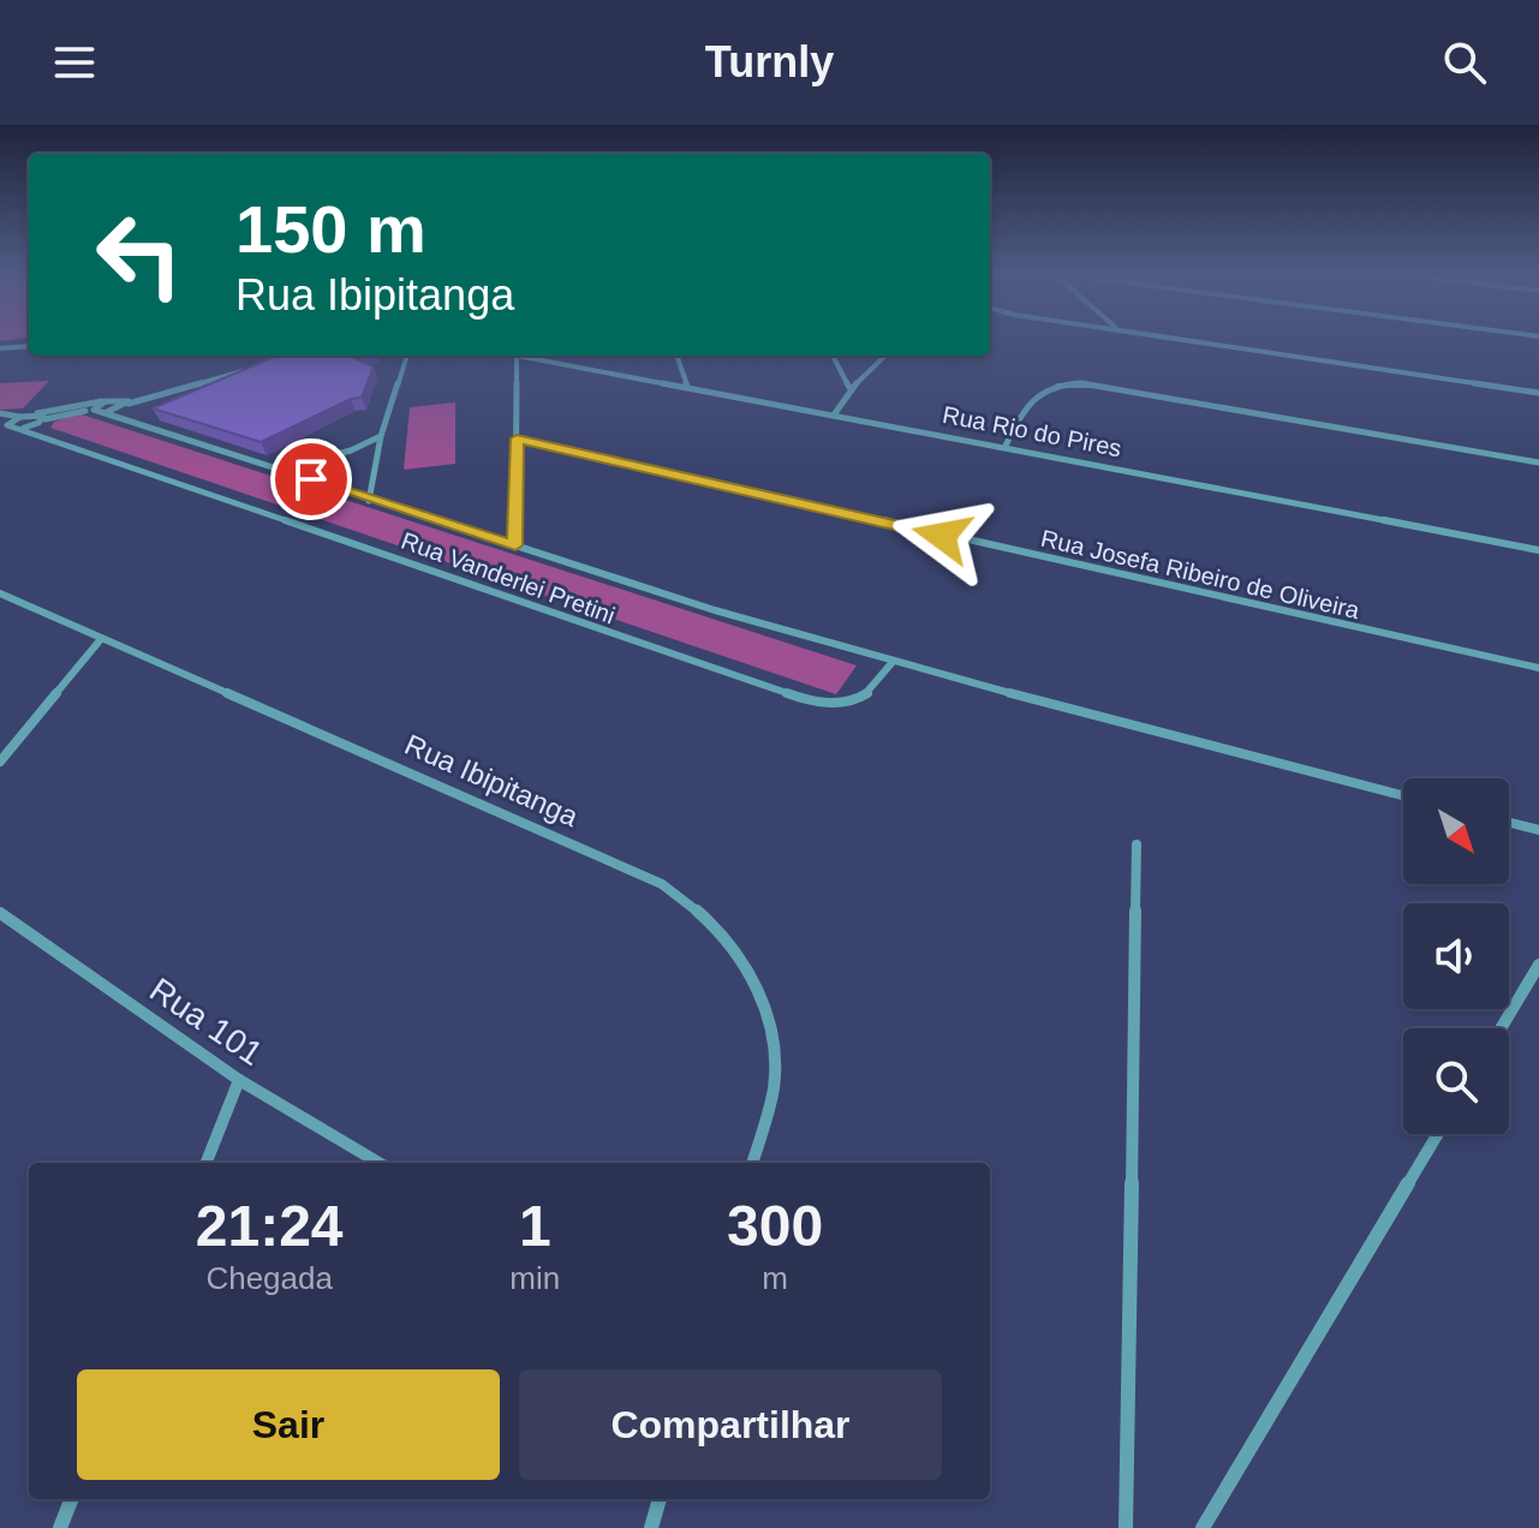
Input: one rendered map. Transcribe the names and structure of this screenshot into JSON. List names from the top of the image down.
{
  "streets": {
    "street": [
      "Rua Rio do Pires",
      "Rua Josefa Ribeiro de Oliveira",
      "Rua Vanderlei Pretini",
      "Rua Ibipitanga",
      "Rua 101"
    ]
  },
  "north": "bottom right",
  "page": {
    "header": "Turnly",
    "turn": ["150 m", "Rua Ibipitanga"],
    "eta": [
      "21:24",
      "Chegada",
      "1",
      "min",
      "300",
      "m"
    ],
    "buttons": ["Sair", "Compartilhar"]
  }
}
